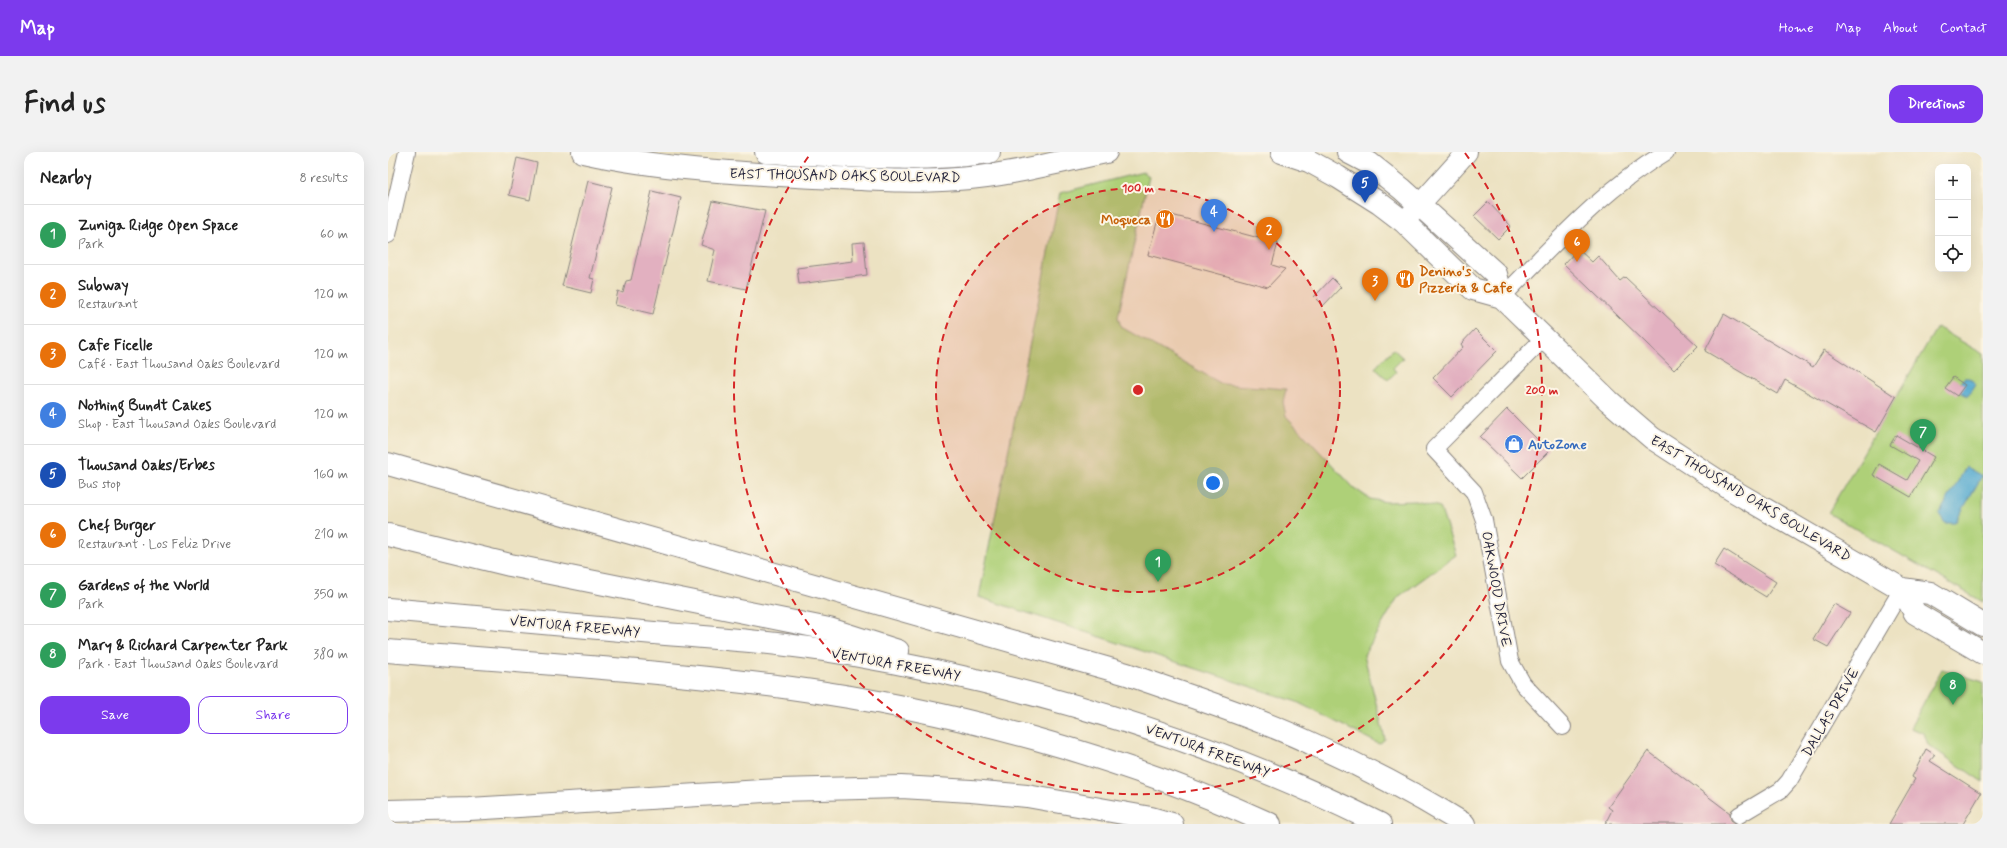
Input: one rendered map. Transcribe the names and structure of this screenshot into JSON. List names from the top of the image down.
{
  "streets": {
    "main road": ["EAST THOUSAND OAKS BOULEVARD", "VENTURA FREEWAY"],
    "street": ["OAKWOOD DRIVE", "DALLAS DRIVE"]
  },
  "crossings": [
    ["EAST THOUSAND OAKS BOULEVARD", "OAKWOOD DRIVE"],
    ["EAST THOUSAND OAKS BOULEVARD", "DALLAS DRIVE"]
  ],
  "places": {
    "restaurant": ["Moqueca", "Denino's Pizzeria & Cafe"],
    "shop": ["AutoZone"]
  },
  "page": {
    "header": "Map",
    "nav": [
      "Home",
      "Map",
      "About",
      "Contact"
    ],
    "buttons": [
      "Directions",
      ["Save", "Share"]
    ],
    "title": "Find us",
    "heading": ["Nearby", "8 results"],
    "map_buttons": ["+", "−"],
    "pins": [
      "5",
      "4",
      "2",
      "6",
      "3",
      "7",
      "1",
      "8"
    ],
    "list": [
      {
        "mark": "1",
        "name": "Zuniga Ridge Open Space",
        "note": "Park",
        "value": "60 m"
      },
      {
        "mark": "2",
        "name": "Subway",
        "note": "Restaurant",
        "value": "120 m"
      },
      {
        "mark": "3",
        "name": "Cafe Ficelle",
        "note": "Café · East Thousand Oaks Boulevard",
        "value": "120 m"
      },
      {
        "mark": "4",
        "name": "Nothing Bundt Cakes",
        "note": "Shop · East Thousand Oaks Boulevard",
        "value": "120 m"
      },
      {
        "mark": "5",
        "name": "Thousand Oaks/Erbes",
        "note": "Bus stop",
        "value": "160 m"
      },
      {
        "mark": "6",
        "name": "Chef Burger",
        "note": "Restaurant · Los Feliz Drive",
        "value": "210 m"
      },
      {
        "mark": "7",
        "name": "Gardens of the World",
        "note": "Park",
        "value": "350 m"
      },
      {
        "mark": "8",
        "name": "Mary & Richard Carpenter Park",
        "note": "Park · East Thousand Oaks Boulevard",
        "value": "380 m"
      }
    ]
  },
  "rings": ["100 m", "200 m"]
}
